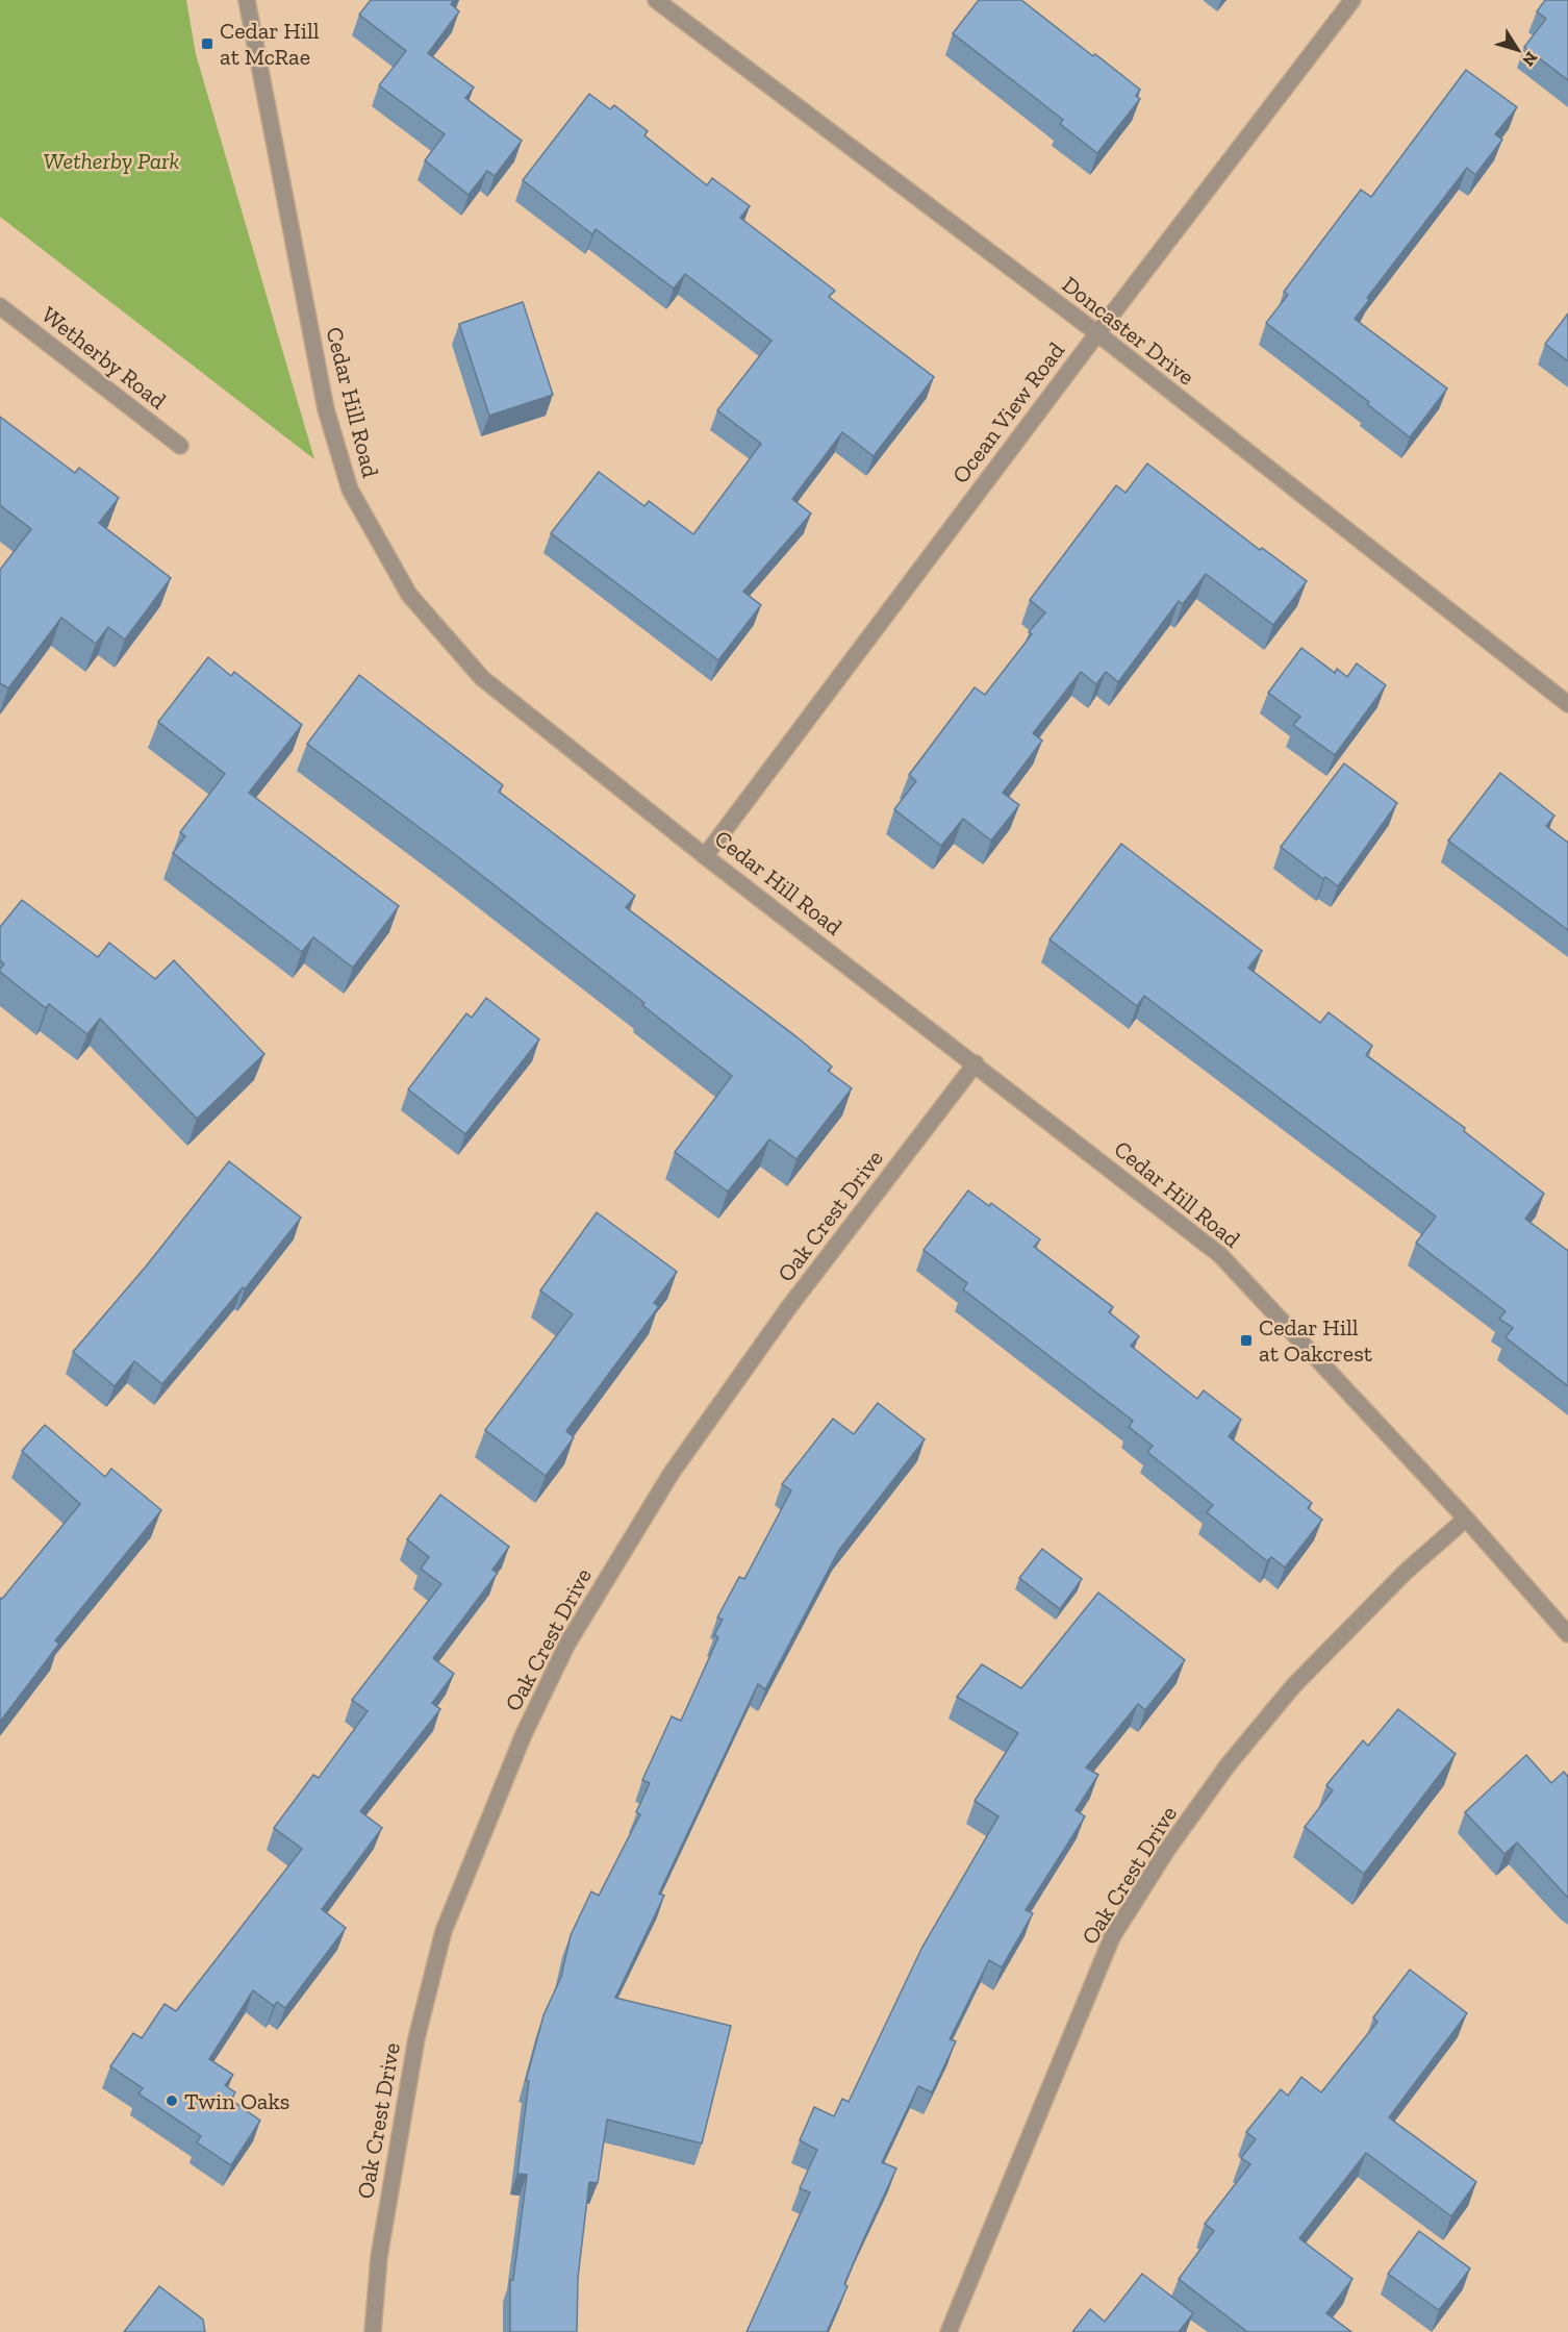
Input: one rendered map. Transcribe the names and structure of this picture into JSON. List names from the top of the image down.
{
  "streets": {
    "street": [
      "Doncaster Drive",
      "Wetherby Road",
      "Cedar Hill Road",
      "Ocean View Road",
      "Oak Crest Drive"
    ]
  },
  "crossings": [
    ["Doncaster Drive", "Ocean View Road"],
    ["Cedar Hill Road", "Ocean View Road"],
    ["Cedar Hill Road", "Oak Crest Drive"]
  ],
  "parks": ["Wetherby Park"],
  "places": {
    "transit": ["Cedar Hill at McRae", "Cedar Hill at Oakcrest"],
    "other": ["Twin Oaks"]
  },
  "north": "bottom right"
}
